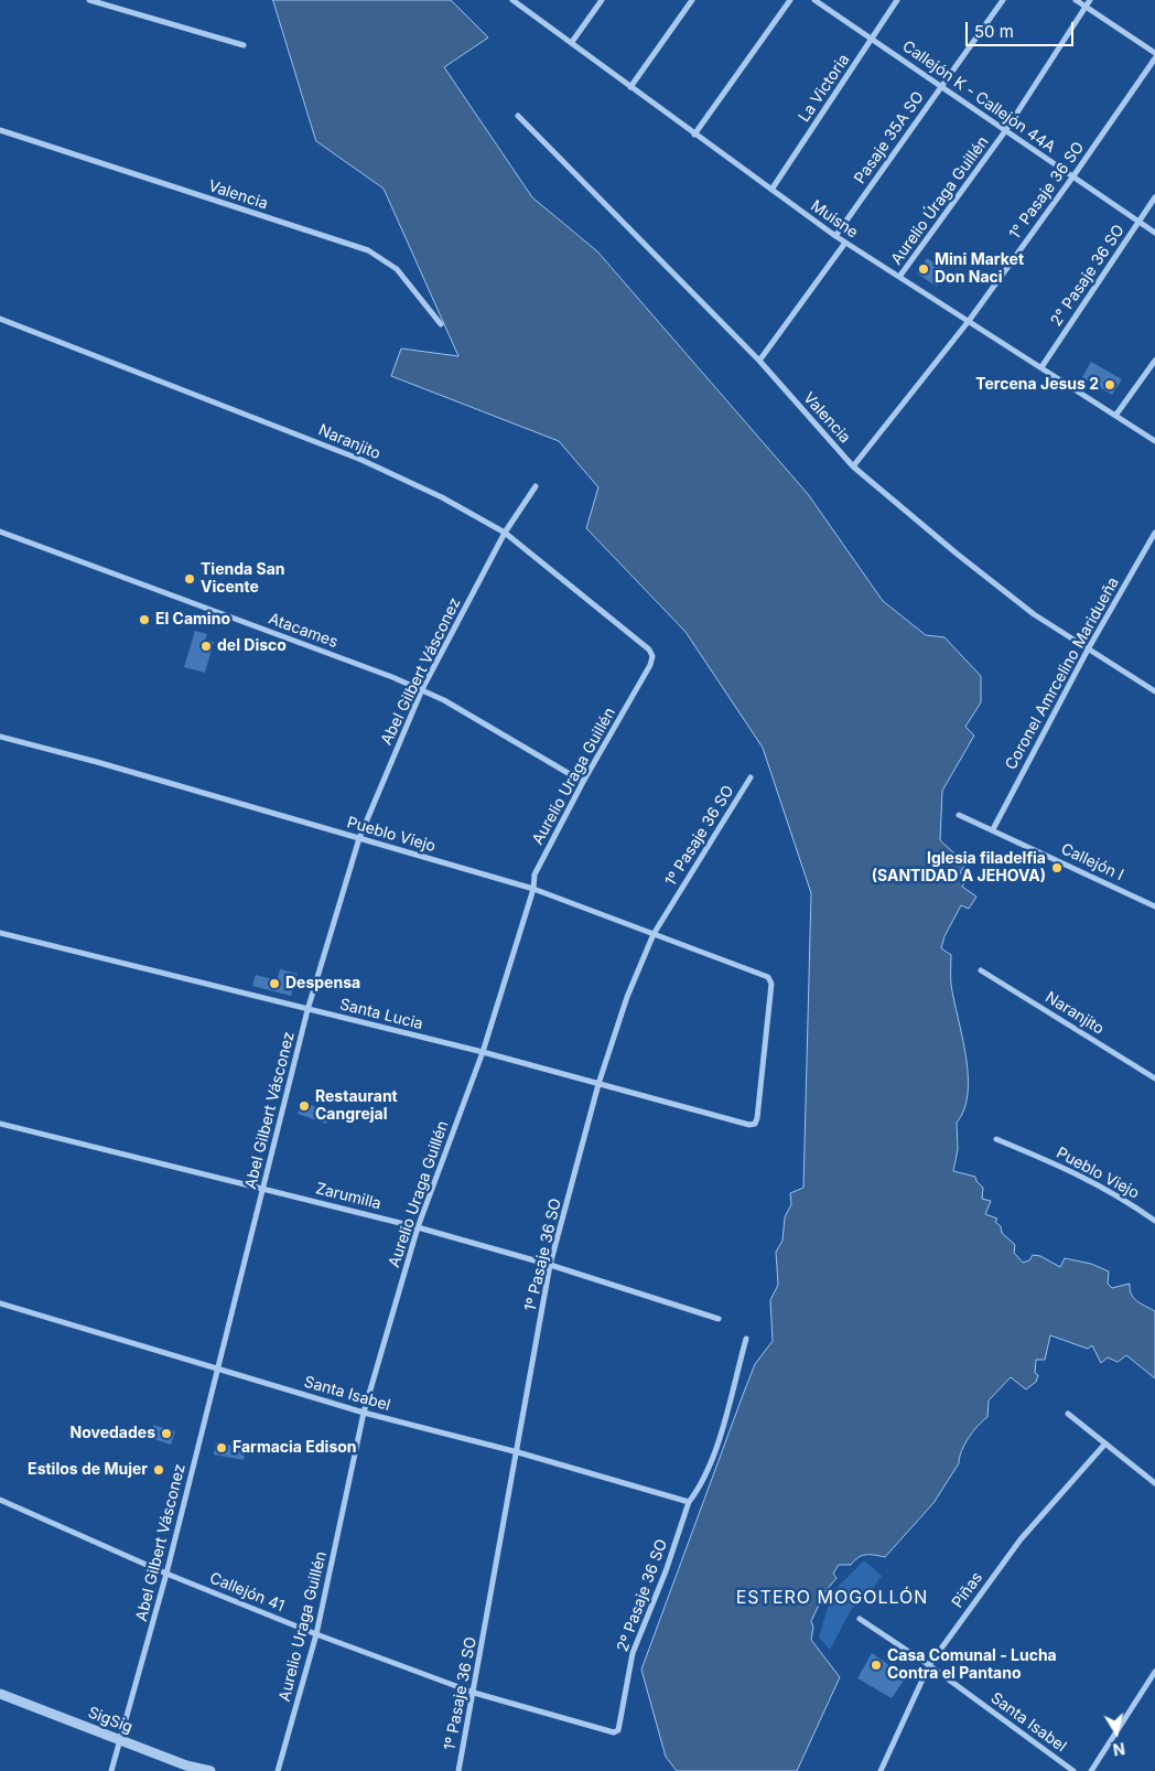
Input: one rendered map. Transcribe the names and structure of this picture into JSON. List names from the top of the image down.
{
  "streets": {
    "street": [
      "La Victoria",
      "Callejón K - Callejón 44A",
      "Pasaje 35A SO",
      "1° Pasaje 36 SO",
      "Valencia",
      "Aurelio Úraga Guillén",
      "Muisne",
      "2° Pasaje 36 SO",
      "Naranjito",
      "Atacames",
      "Abel Gilbert Vásconez",
      "Coronel Amrcelino Maridueña",
      "Aurelio Uraga Guillén",
      "Pueblo Viejo",
      "1º Pasaje 36 SO",
      "Callejón I",
      "Santa Lucia",
      "Zarumilla",
      "Santa Isabel",
      "Piñas",
      "Callejón 41",
      "2º Pasaje 36 SO",
      "SigSig"
    ]
  },
  "crossings": [
    ["La Victoria", "Callejón K - Callejón 44A"],
    ["La Victoria", "Muisne"],
    ["Callejón K - Callejón 44A", "Pasaje 35A SO"],
    ["Callejón K - Callejón 44A", "1° Pasaje 36 SO"],
    ["Callejón K - Callejón 44A", "Aurelio Úraga Guillén"],
    ["Callejón K - Callejón 44A", "2° Pasaje 36 SO"],
    ["Pasaje 35A SO", "Muisne"],
    ["1° Pasaje 36 SO", "Valencia"],
    ["1° Pasaje 36 SO", "Muisne"],
    ["Valencia", "Coronel Amrcelino Maridueña"],
    ["Aurelio Úraga Guillén", "Muisne"],
    ["Muisne", "2° Pasaje 36 SO"],
    ["Naranjito", "Abel Gilbert Vásconez"],
    ["Naranjito", "Aurelio Uraga Guillén"],
    ["Atacames", "Abel Gilbert Vásconez"],
    ["Atacames", "Aurelio Uraga Guillén"],
    ["Abel Gilbert Vásconez", "Pueblo Viejo"],
    ["Abel Gilbert Vásconez", "Santa Lucia"],
    ["Abel Gilbert Vásconez", "Zarumilla"],
    ["Abel Gilbert Vásconez", "Santa Isabel"],
    ["Abel Gilbert Vásconez", "Callejón 41"],
    ["Abel Gilbert Vásconez", "SigSig"],
    ["Coronel Amrcelino Maridueña", "Callejón I"],
    ["Aurelio Uraga Guillén", "Pueblo Viejo"],
    ["Aurelio Uraga Guillén", "Santa Lucia"],
    ["Aurelio Uraga Guillén", "Zarumilla"],
    ["Aurelio Uraga Guillén", "Santa Isabel"],
    ["Aurelio Uraga Guillén", "Callejón 41"],
    ["Pueblo Viejo", "1º Pasaje 36 SO"],
    ["Pueblo Viejo", "Santa Lucia"],
    ["1º Pasaje 36 SO", "Santa Lucia"],
    ["1º Pasaje 36 SO", "Zarumilla"],
    ["1º Pasaje 36 SO", "Santa Isabel"],
    ["1º Pasaje 36 SO", "Callejón 41"],
    ["Santa Isabel", "Piñas"],
    ["Santa Isabel", "2º Pasaje 36 SO"],
    ["Callejón 41", "2º Pasaje 36 SO"]
  ],
  "districts": ["ESTERO MOGOLLÓN"],
  "places": [
    "Mini Market Don Naci",
    "Tercena Jesus 2",
    "Tienda San Vicente",
    "El Camino",
    "del Disco",
    "Iglesia filadelfia (SANTIDAD A JEHOVA)",
    "Despensa",
    "Restaurant Cangrejal",
    "Novedades",
    "Farmacia Edison",
    "Estilos de Mujer",
    "Casa Comunal - Lucha Contra el Pantano"
  ],
  "scale_bar": "50 m",
  "north": "bottom"
}
